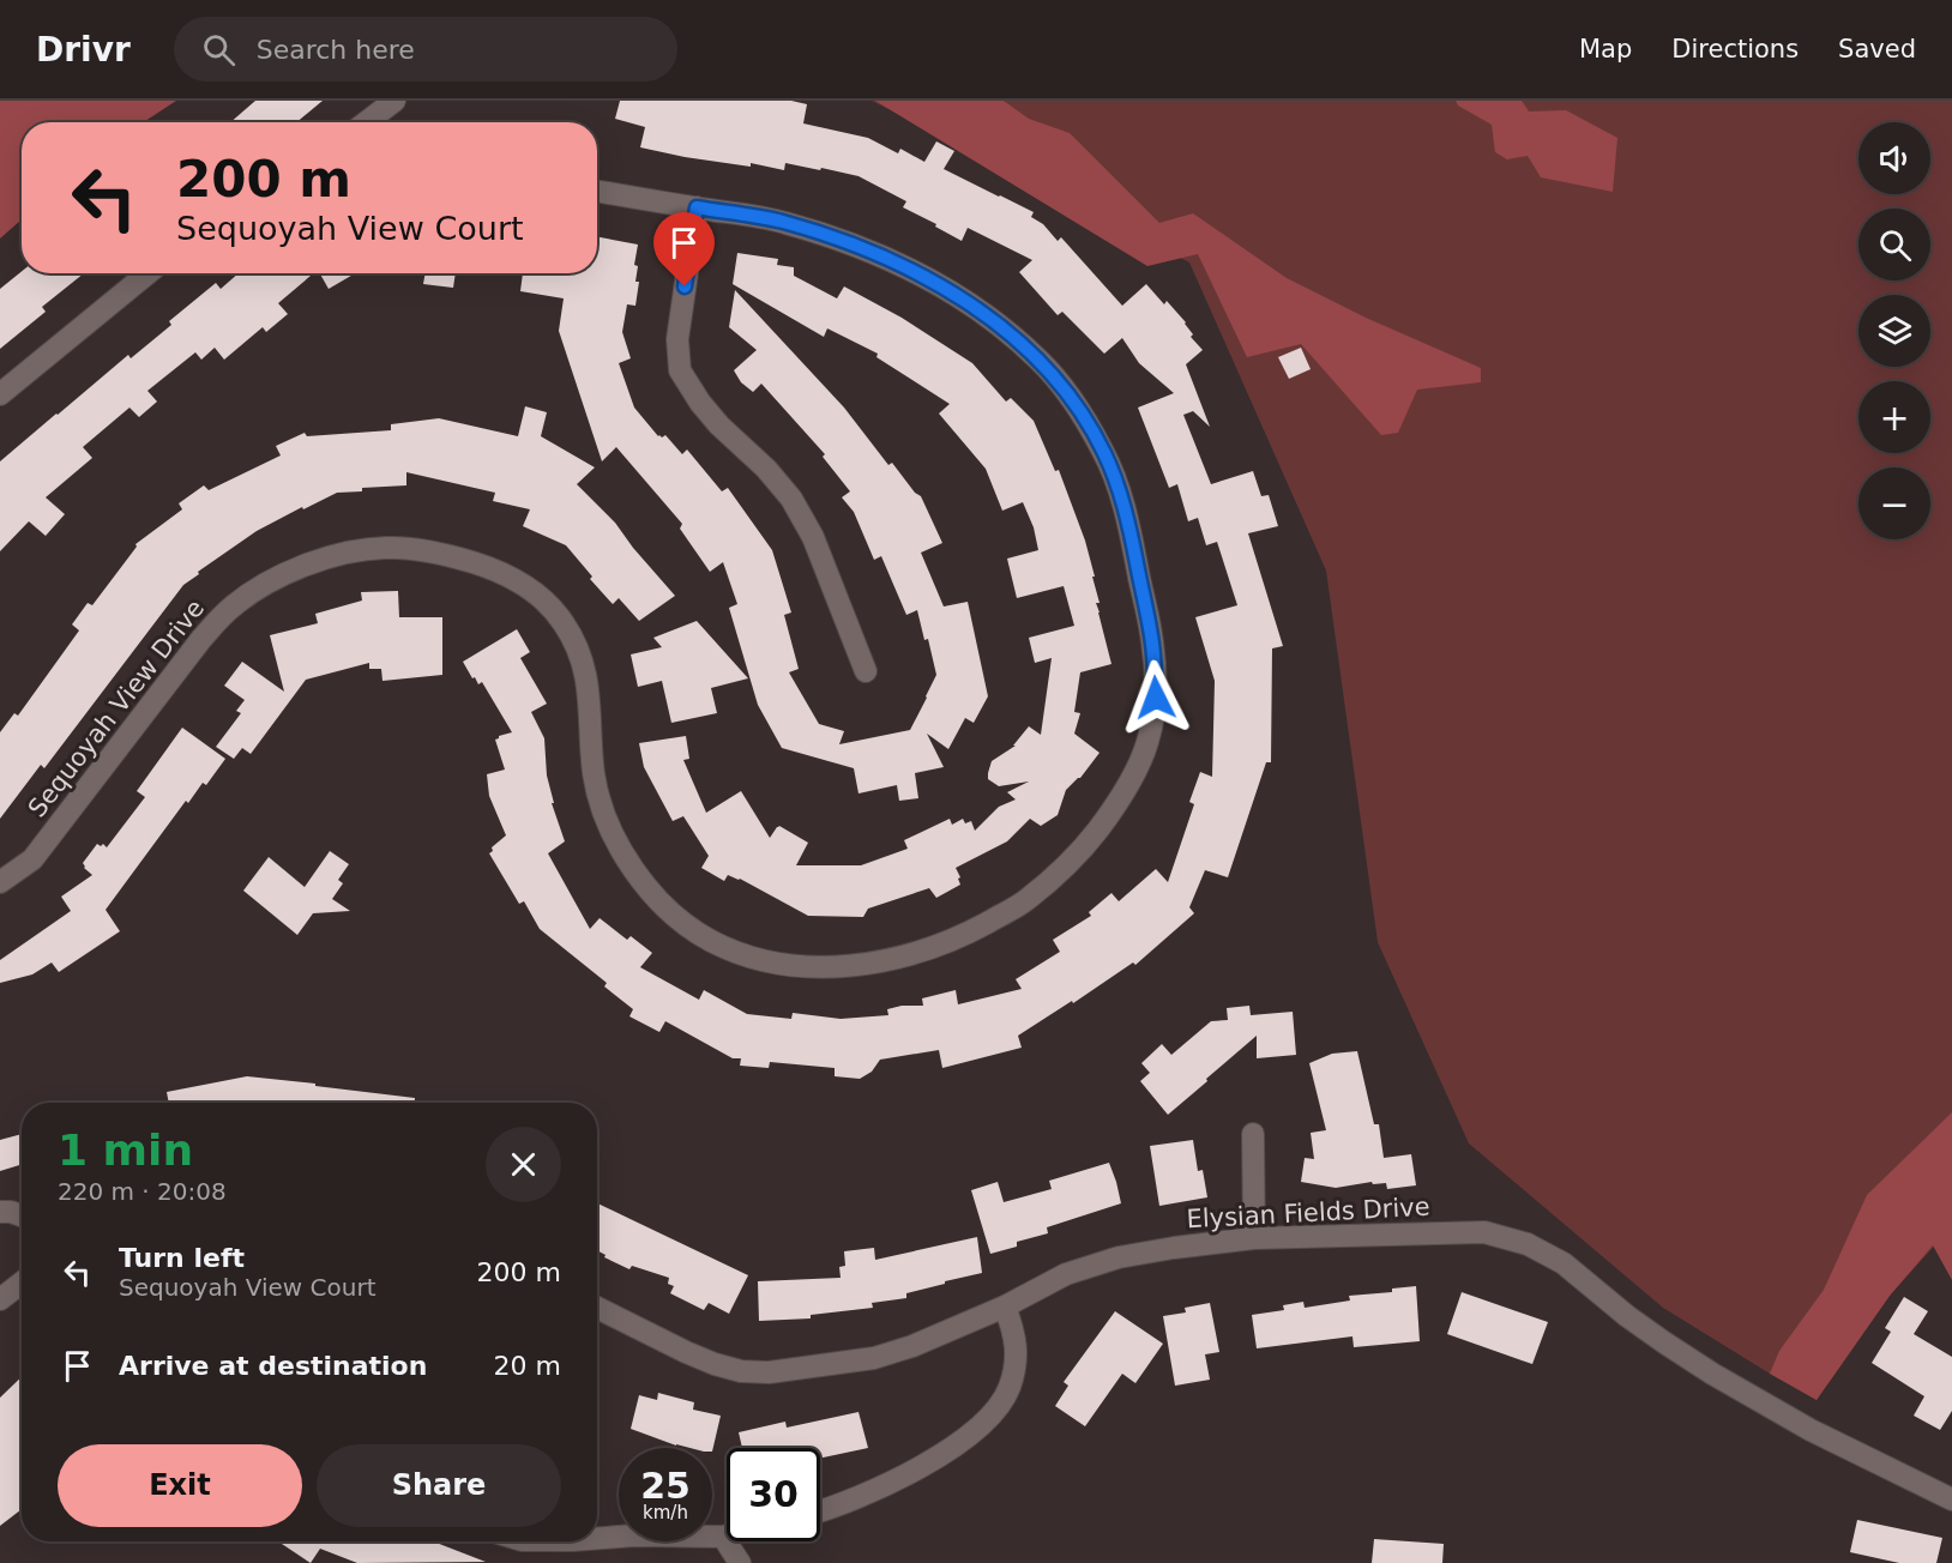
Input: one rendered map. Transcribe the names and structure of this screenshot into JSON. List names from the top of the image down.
{
  "streets": {
    "street": ["Sequoyah View Drive", "Elysian Fields Drive"]
  },
  "page": {
    "header": "Drivr",
    "search": "Search here",
    "nav": ["Map", "Directions", "Saved"],
    "map_buttons": ["+", "−"],
    "turn": ["200 m", "Sequoyah View Court"],
    "heading": ["1 min", "220 m · 20:08"],
    "list": [
      {
        "name": "Turn left",
        "note": "Sequoyah View Court",
        "value": "200 m"
      },
      {
        "name": "Arrive at destination",
        "value": "20 m"
      }
    ],
    "buttons": ["Exit", "Share"],
    "speed": "25 km/h",
    "limit": "30"
  }
}
